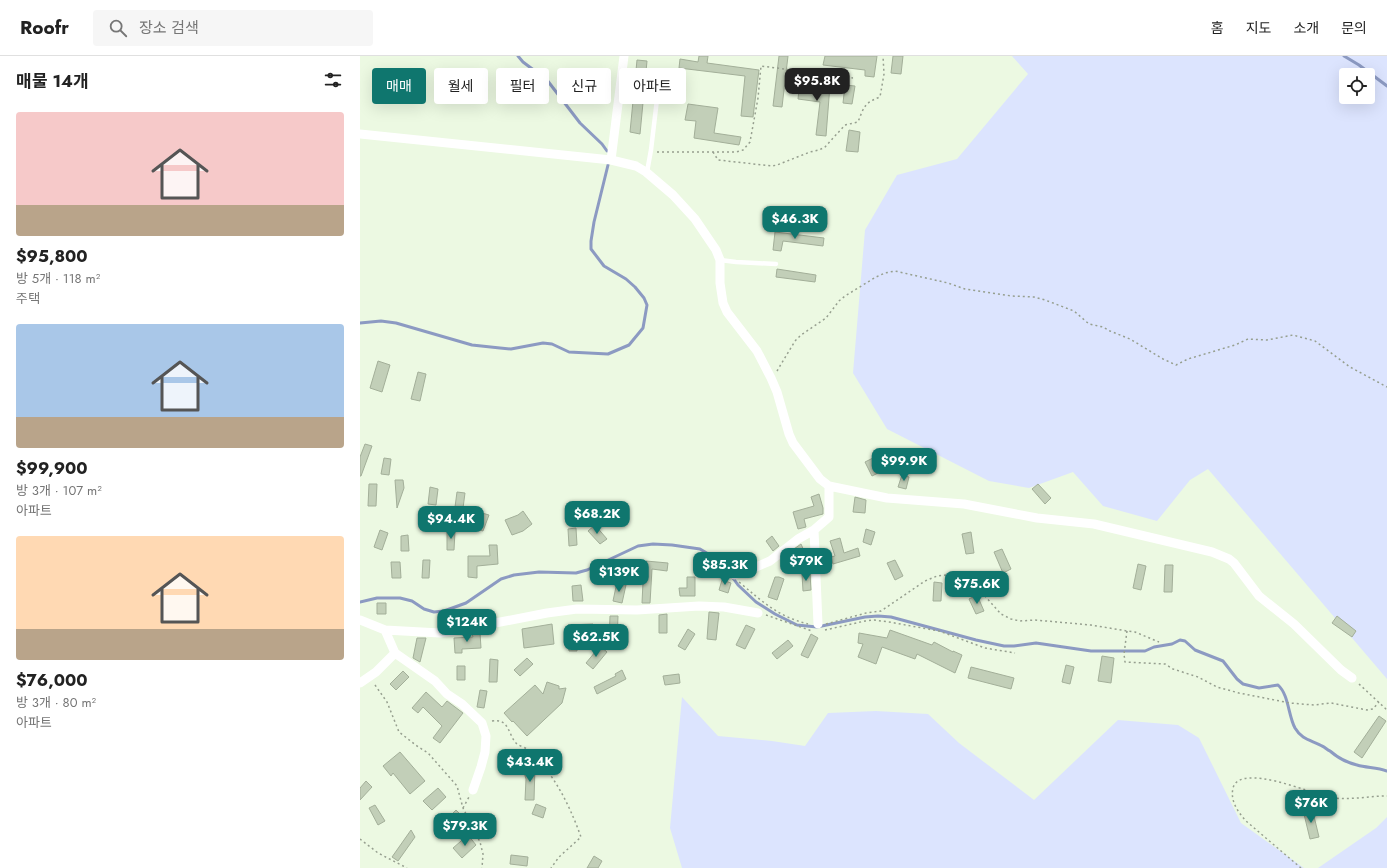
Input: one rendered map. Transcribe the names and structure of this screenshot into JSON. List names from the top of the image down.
{
  "page": {
    "header": "Roofr",
    "search": "장소 검색",
    "nav": [
      "홈",
      "지도",
      "소개",
      "문의"
    ],
    "heading": "매물 14개",
    "price": [
      "$95.8K",
      "$46.3K",
      "$99.9K",
      "$68.2K",
      "$94.4K",
      "$79K",
      "$85.3K",
      "$139K",
      "$75.6K",
      "$124K",
      "$62.5K",
      "$43.4K",
      "$76K",
      "$79.3K"
    ],
    "chip": [
      "매매",
      "월세",
      "필터",
      "신규",
      "아파트"
    ],
    "list": [
      {
        "name": "$95,800",
        "note": "방 5개 · 118 m² · 주택"
      },
      {
        "name": "$99,900",
        "note": "방 3개 · 107 m² · 아파트"
      },
      {
        "name": "$76,000",
        "note": "방 3개 · 80 m² · 아파트"
      }
    ]
  }
}
